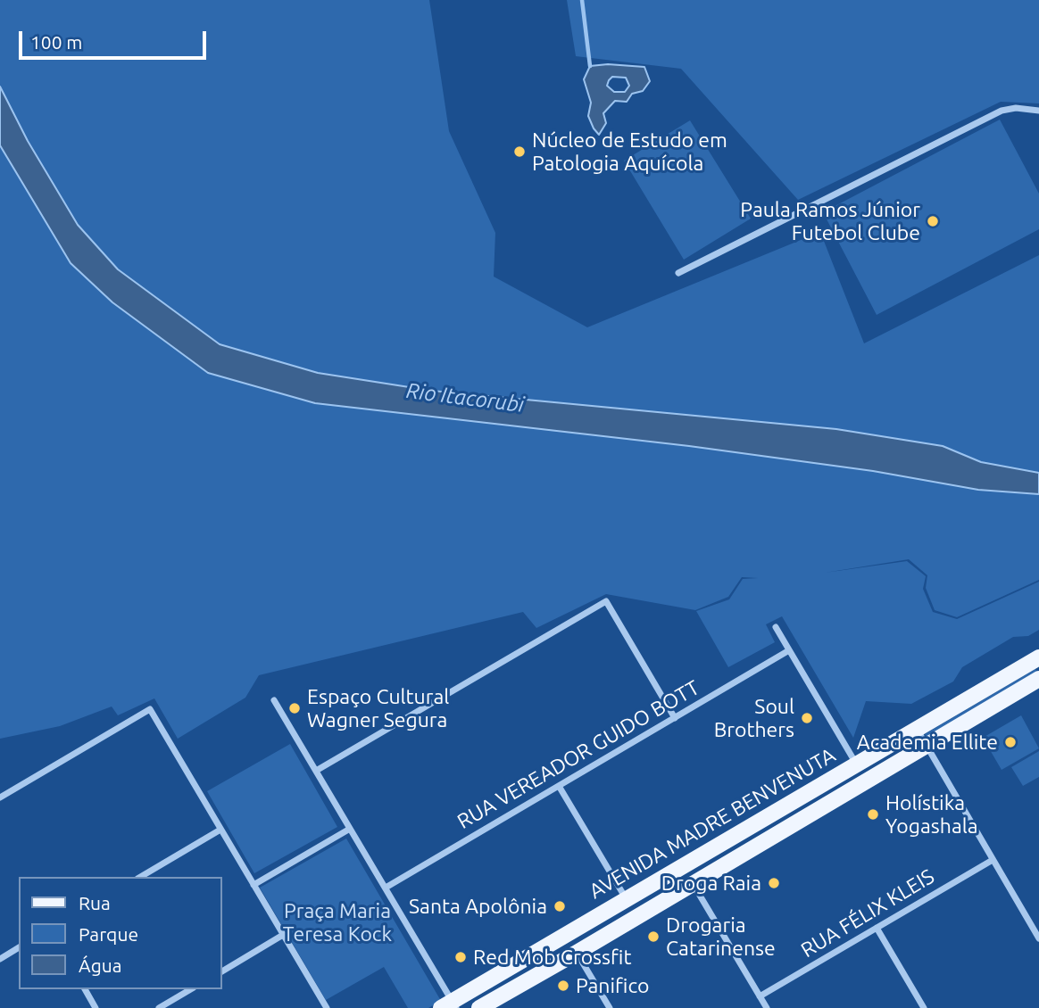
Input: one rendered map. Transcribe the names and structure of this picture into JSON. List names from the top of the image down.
{
  "streets": {
    "main road": ["AVENIDA MADRE BENVENUTA"],
    "street": ["RUA VEREADOR GUIDO BOTT", "RUA FÉLIX KLEIS"]
  },
  "water": ["Rio Itacorubi"],
  "parks": ["Praça Maria Teresa Kock"],
  "places": [
    "Núcleo de Estudo em Patologia Aquícola",
    "Paula Ramos Júnior Futebol Clube",
    "Espaço Cultural Wagner Segura",
    "Soul Brothers",
    "Academia Ellite",
    "Holístika Yogashala",
    "Droga Raia",
    "Santa Apolônia",
    "Drogaria Catarinense",
    "Red Mob Crossfit",
    "Panifico"
  ],
  "legend": ["Rua", "Parque", "Água"],
  "scale_bar": "100 m"
}
